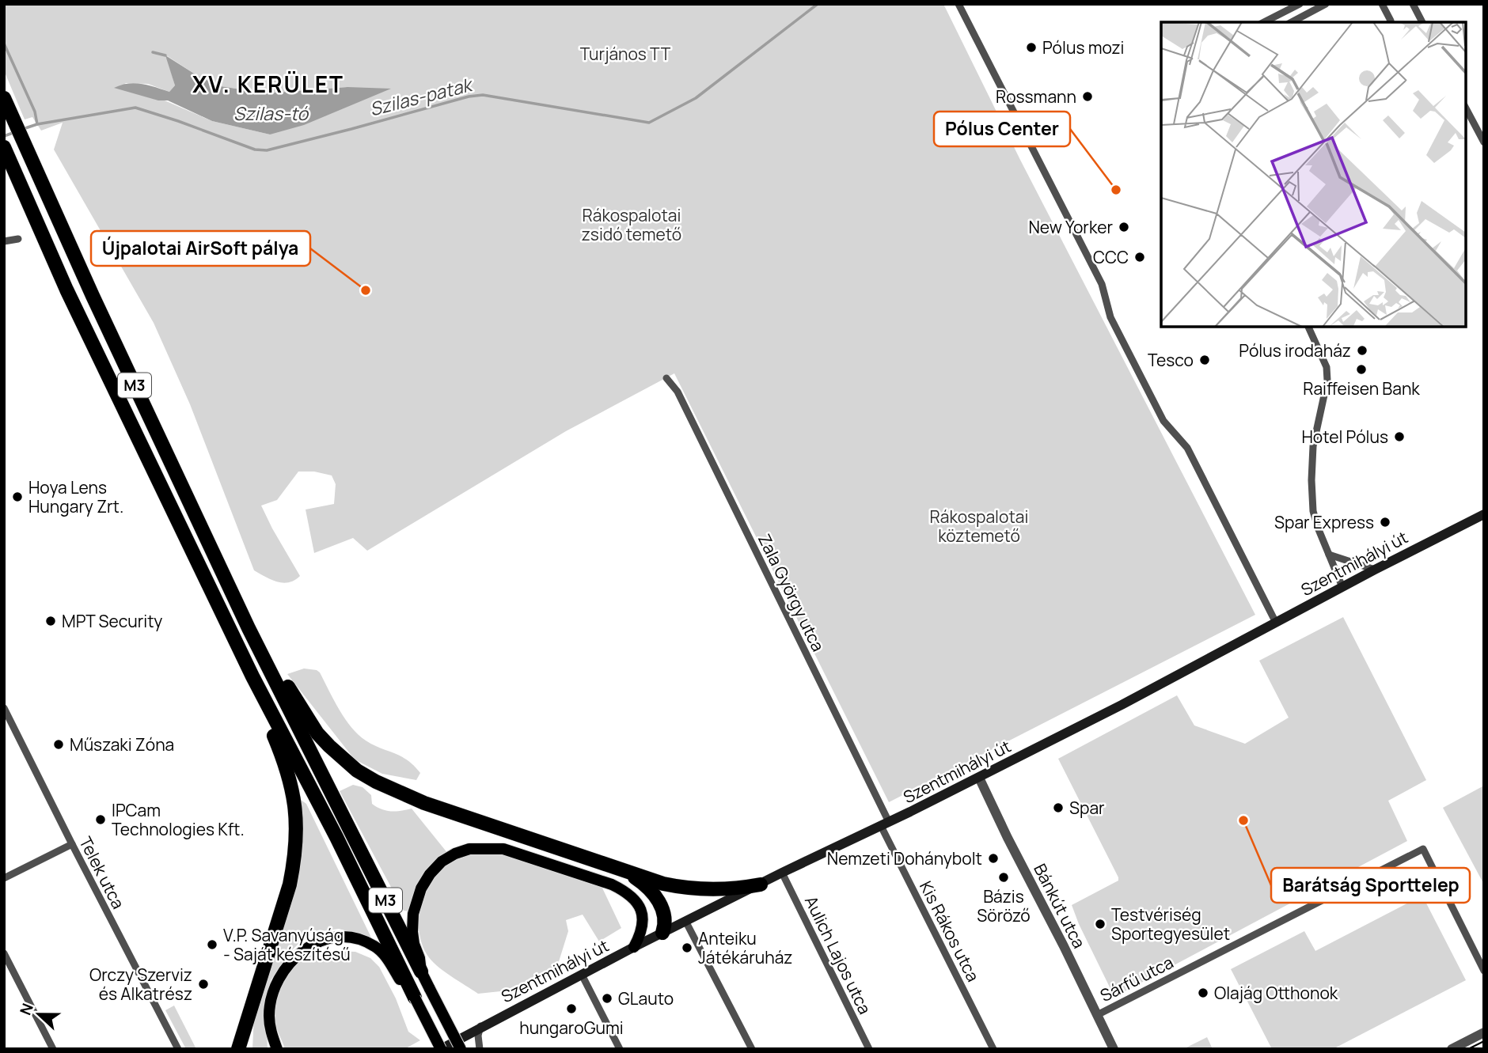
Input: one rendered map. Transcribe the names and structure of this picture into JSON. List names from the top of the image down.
{
  "streets": {
    "highway": ["M3"],
    "main road": ["Szentmihályi út"],
    "street": [
      "Zala György utca",
      "Telek utca",
      "Bánkút utca",
      "Kis Rákos utca",
      "Aulich Lajos utca",
      "Sárfű utca"
    ]
  },
  "crossings": [
    ["M3", "Szentmihályi út"],
    ["Szentmihályi út", "Zala György utca"],
    ["Szentmihályi út", "Bánkút utca"],
    ["Szentmihályi út", "Kis Rákos utca"],
    ["Szentmihályi út", "Aulich Lajos utca"],
    ["Zala György utca", "Kis Rákos utca"],
    ["Bánkút utca", "Sárfű utca"]
  ],
  "districts": ["XV. KERÜLET"],
  "water": ["Szilas-patak", "Szilas-tó"],
  "parks": ["Turjános TT", "Rákospalotai zsidó temető", "Rákospalotai köztemető"],
  "places": [
    "Pólus mozi",
    "Rossmann",
    "Pólus Center",
    "New Yorker",
    "CCC",
    "Újpalotai AirSoft pálya",
    "Pólus irodaház",
    "Tesco",
    "Raiffeisen Bank",
    "Hotel Pólus",
    "Hoya Lens Hungary Zrt.",
    "Spar Express",
    "MPT Security",
    "Műszaki Zóna",
    "Spar",
    "IPCam Technologies Kft.",
    "Barátság Sporttelep",
    "Nemzeti Dohánybolt",
    "Bázis Söröző",
    "Testvériség Sportegyesület",
    "V.P. Savanyúság - Saját készítésű",
    "Anteiku Játékáruház",
    "Orczy Szerviz és Alkatrész",
    "Olajág Otthonok",
    "GLauto",
    "hungaroGumi"
  ],
  "north": "left"
}
